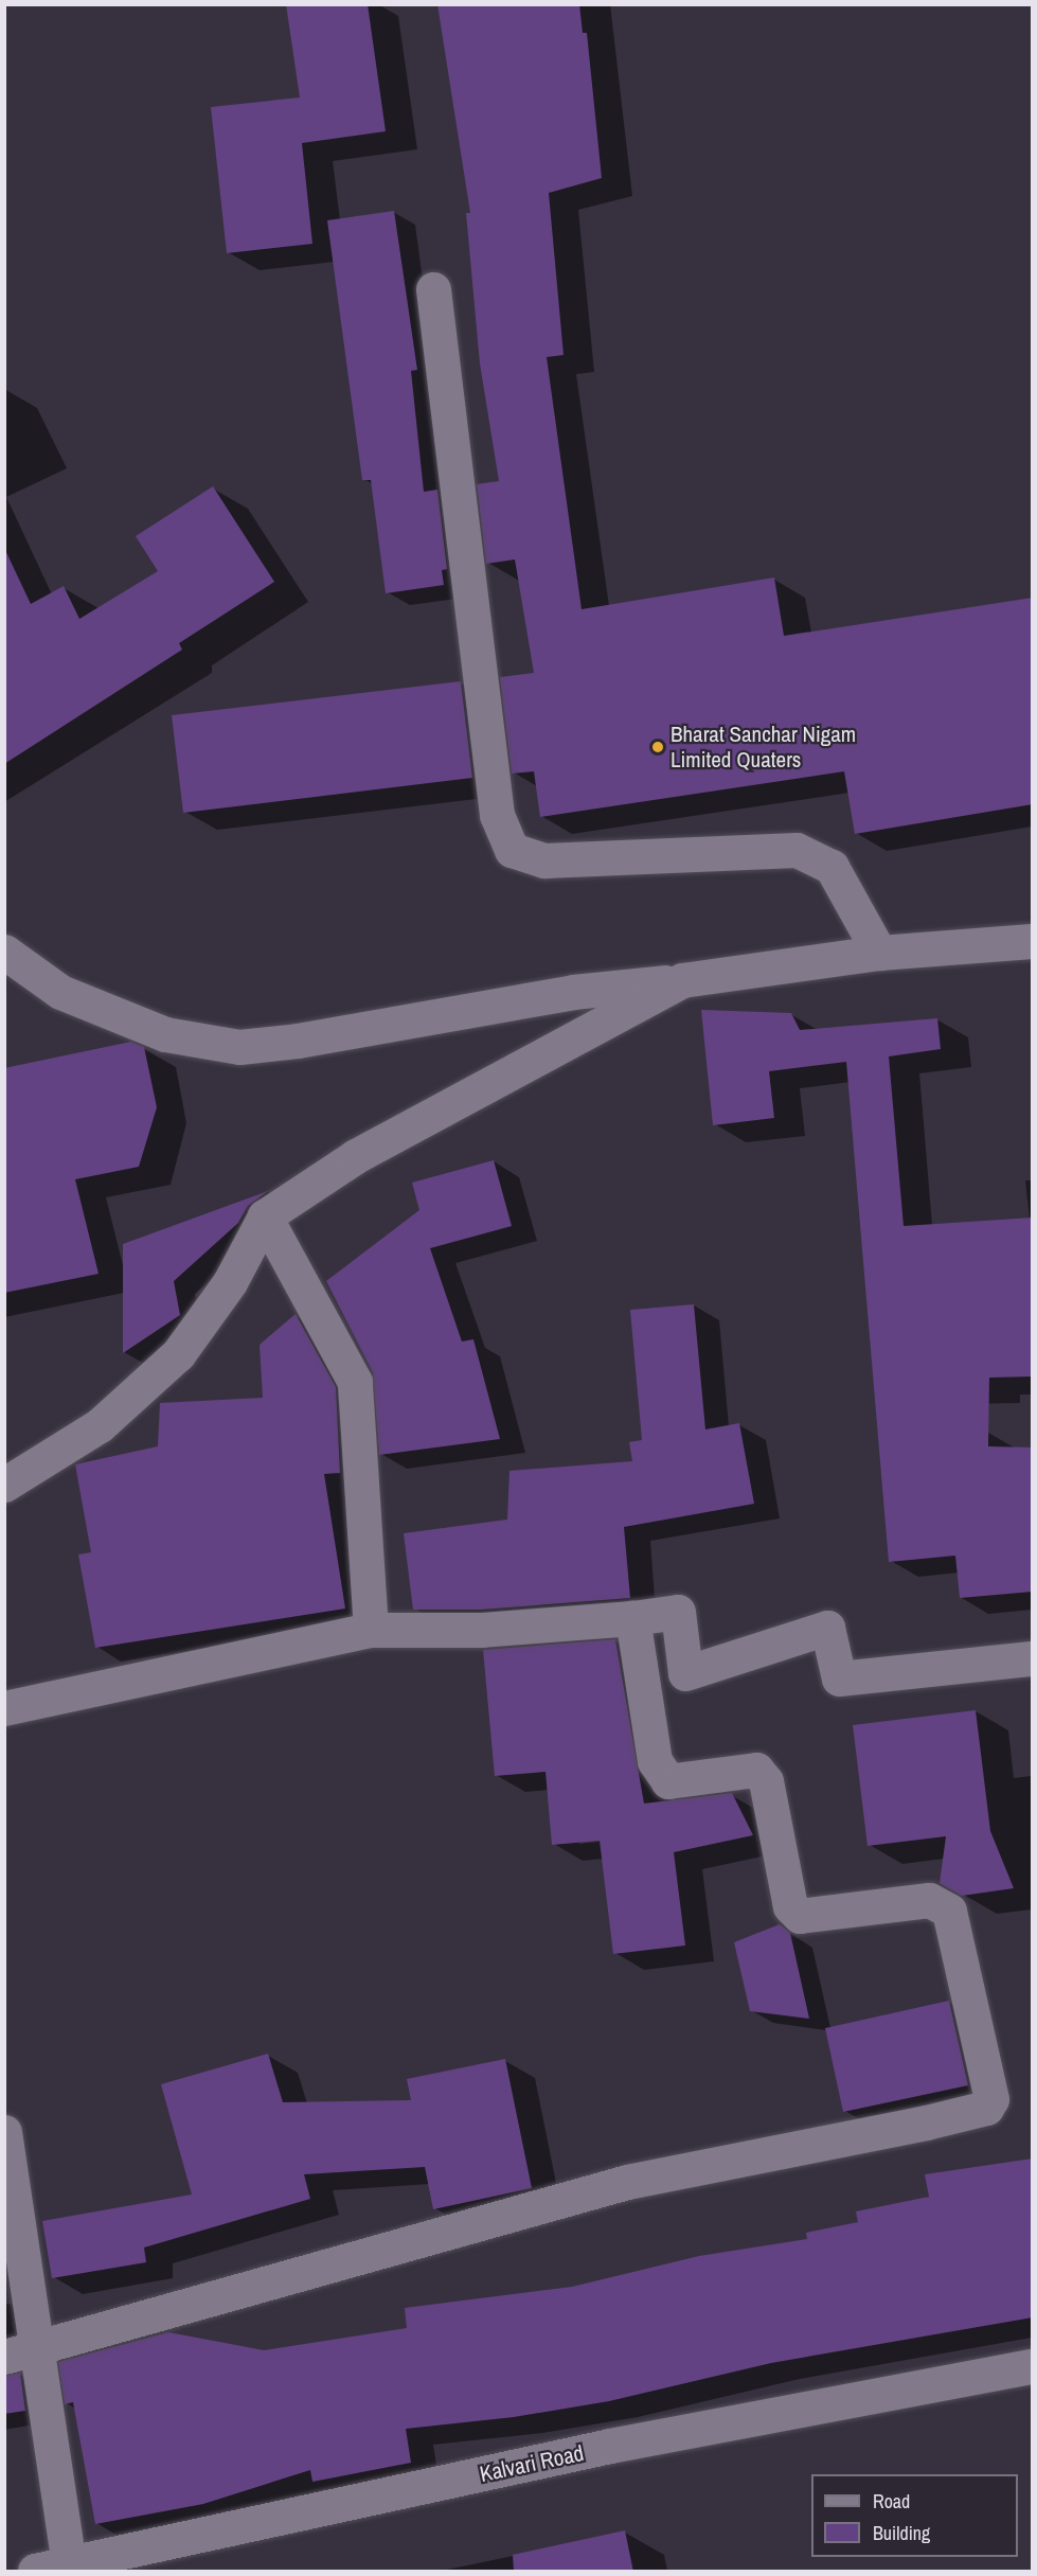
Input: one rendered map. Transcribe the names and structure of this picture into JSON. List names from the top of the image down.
{
  "streets": {
    "street": ["Kalvari Road"]
  },
  "places": ["Bharat Sanchar Nigam Limited Quaters"],
  "legend": ["Road", "Building"]
}
